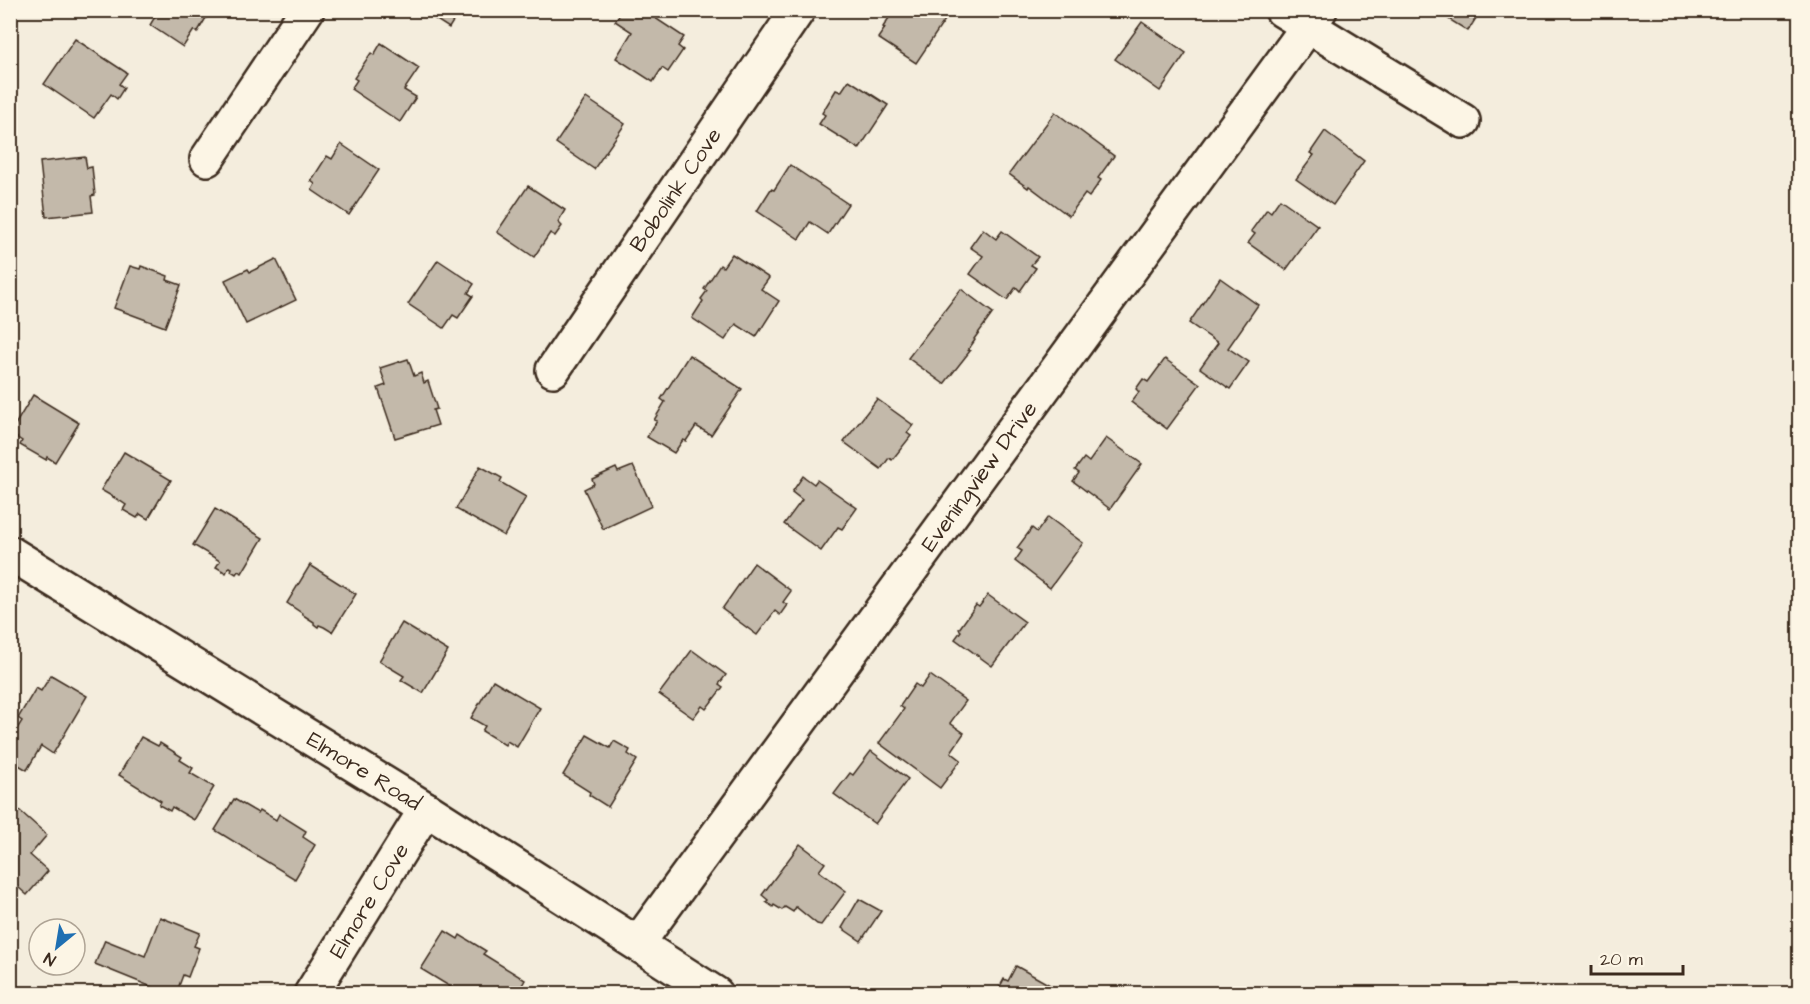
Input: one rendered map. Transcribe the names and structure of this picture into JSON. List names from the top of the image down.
{
  "streets": {
    "street": [
      "Bobolink Cove",
      "Eveningview Drive",
      "Elmore Road",
      "Elmore Cove"
    ]
  },
  "crossings": [
    ["Eveningview Drive", "Elmore Road"],
    ["Elmore Road", "Elmore Cove"]
  ],
  "scale_bar": "20 m",
  "north": "bottom left"
}
